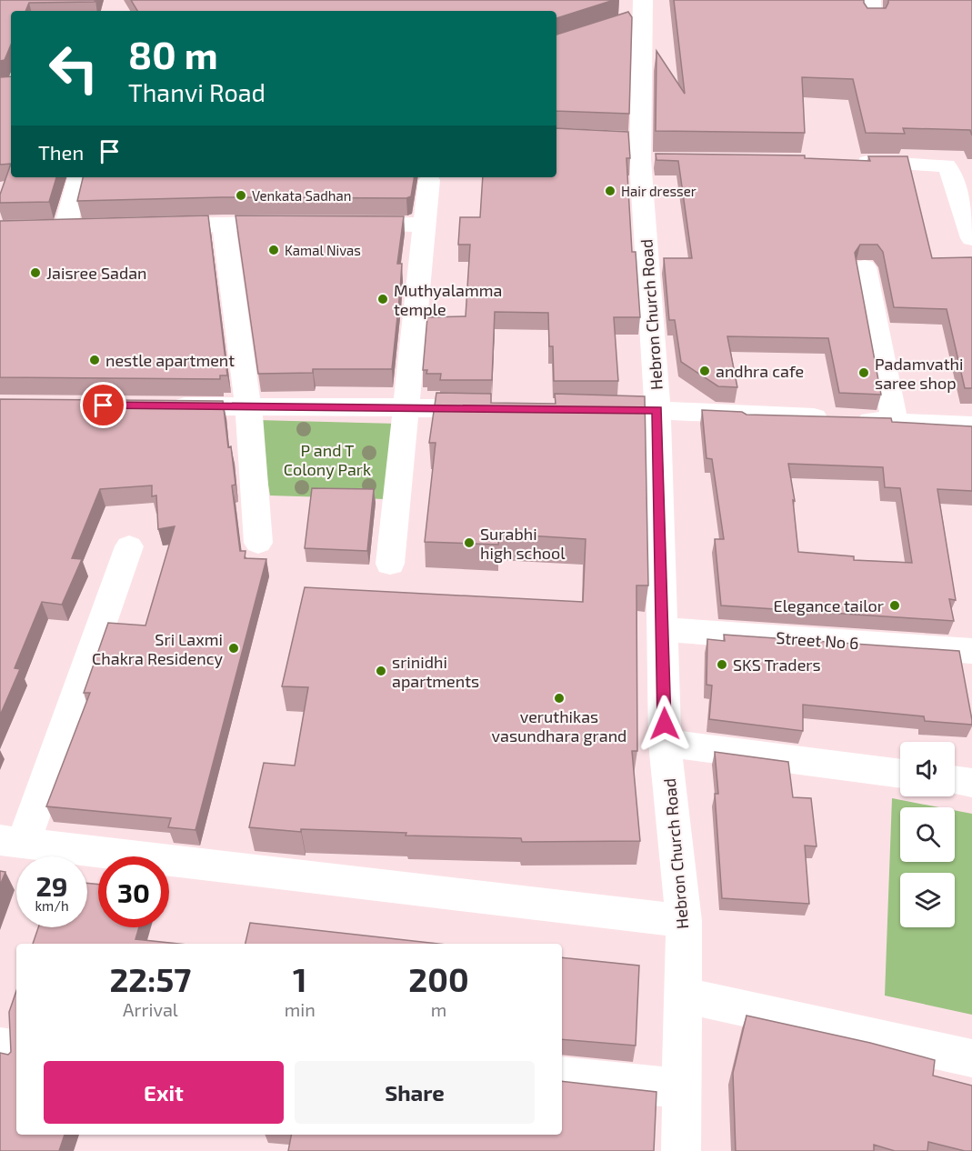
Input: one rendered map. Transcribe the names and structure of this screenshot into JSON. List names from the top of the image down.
{
  "streets": {
    "street": ["Hebron Church Road", "Street No 6"]
  },
  "crossings": [
    ["Hebron Church Road", "Street No 6"]
  ],
  "parks": ["P and T Colony Park"],
  "places": [
    "Hair dresser",
    "Venkata Sadhan",
    "Kamal Nivas",
    "Jaisree Sadan",
    "Muthyalamma temple",
    "nestle apartment",
    "andhra cafe",
    "Padamvathi saree shop",
    "Surabhi high school",
    "Elegance tailor",
    "Sri Laxmi Chakra Residency",
    "SKS Traders",
    "srinidhi apartments",
    "veruthikas vasundhara grand"
  ],
  "page": {
    "turn": ["80 m", "Thanvi Road"],
    "then": "Then",
    "speed": "29 km/h",
    "limit": "30",
    "eta": [
      "22:57",
      "Arrival",
      "1",
      "min",
      "200",
      "m"
    ],
    "buttons": ["Exit", "Share"]
  }
}
